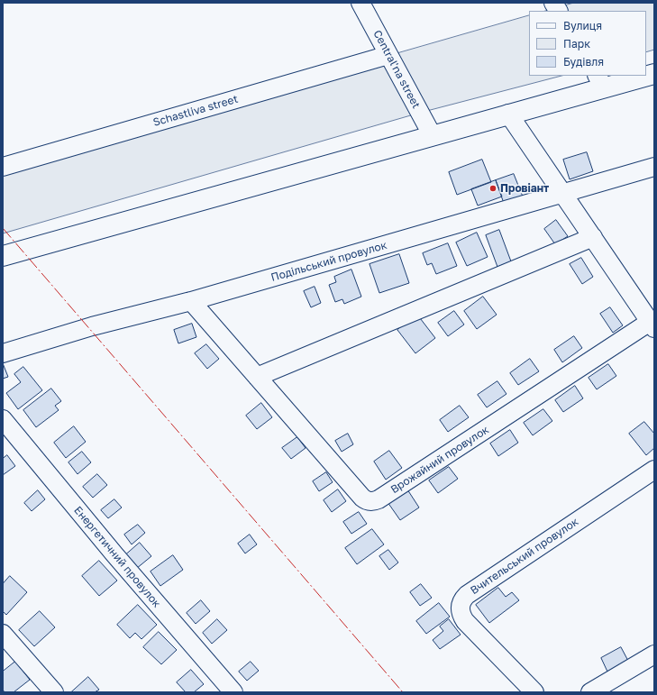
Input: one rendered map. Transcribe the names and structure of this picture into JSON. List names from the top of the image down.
{
  "streets": {
    "street": [
      "Central'na street",
      "Schastliva street",
      "Подільський провулок",
      "Врожайний провулок",
      "Вчительський провулок",
      "Енергетичний провулок"
    ]
  },
  "crossings": [
    ["Central'na street", "Schastliva street"],
    ["Подільський провулок", "Врожайний провулок"]
  ],
  "places": ["Провіант"],
  "legend": ["Вулиця", "Парк", "Будівля"]
}
